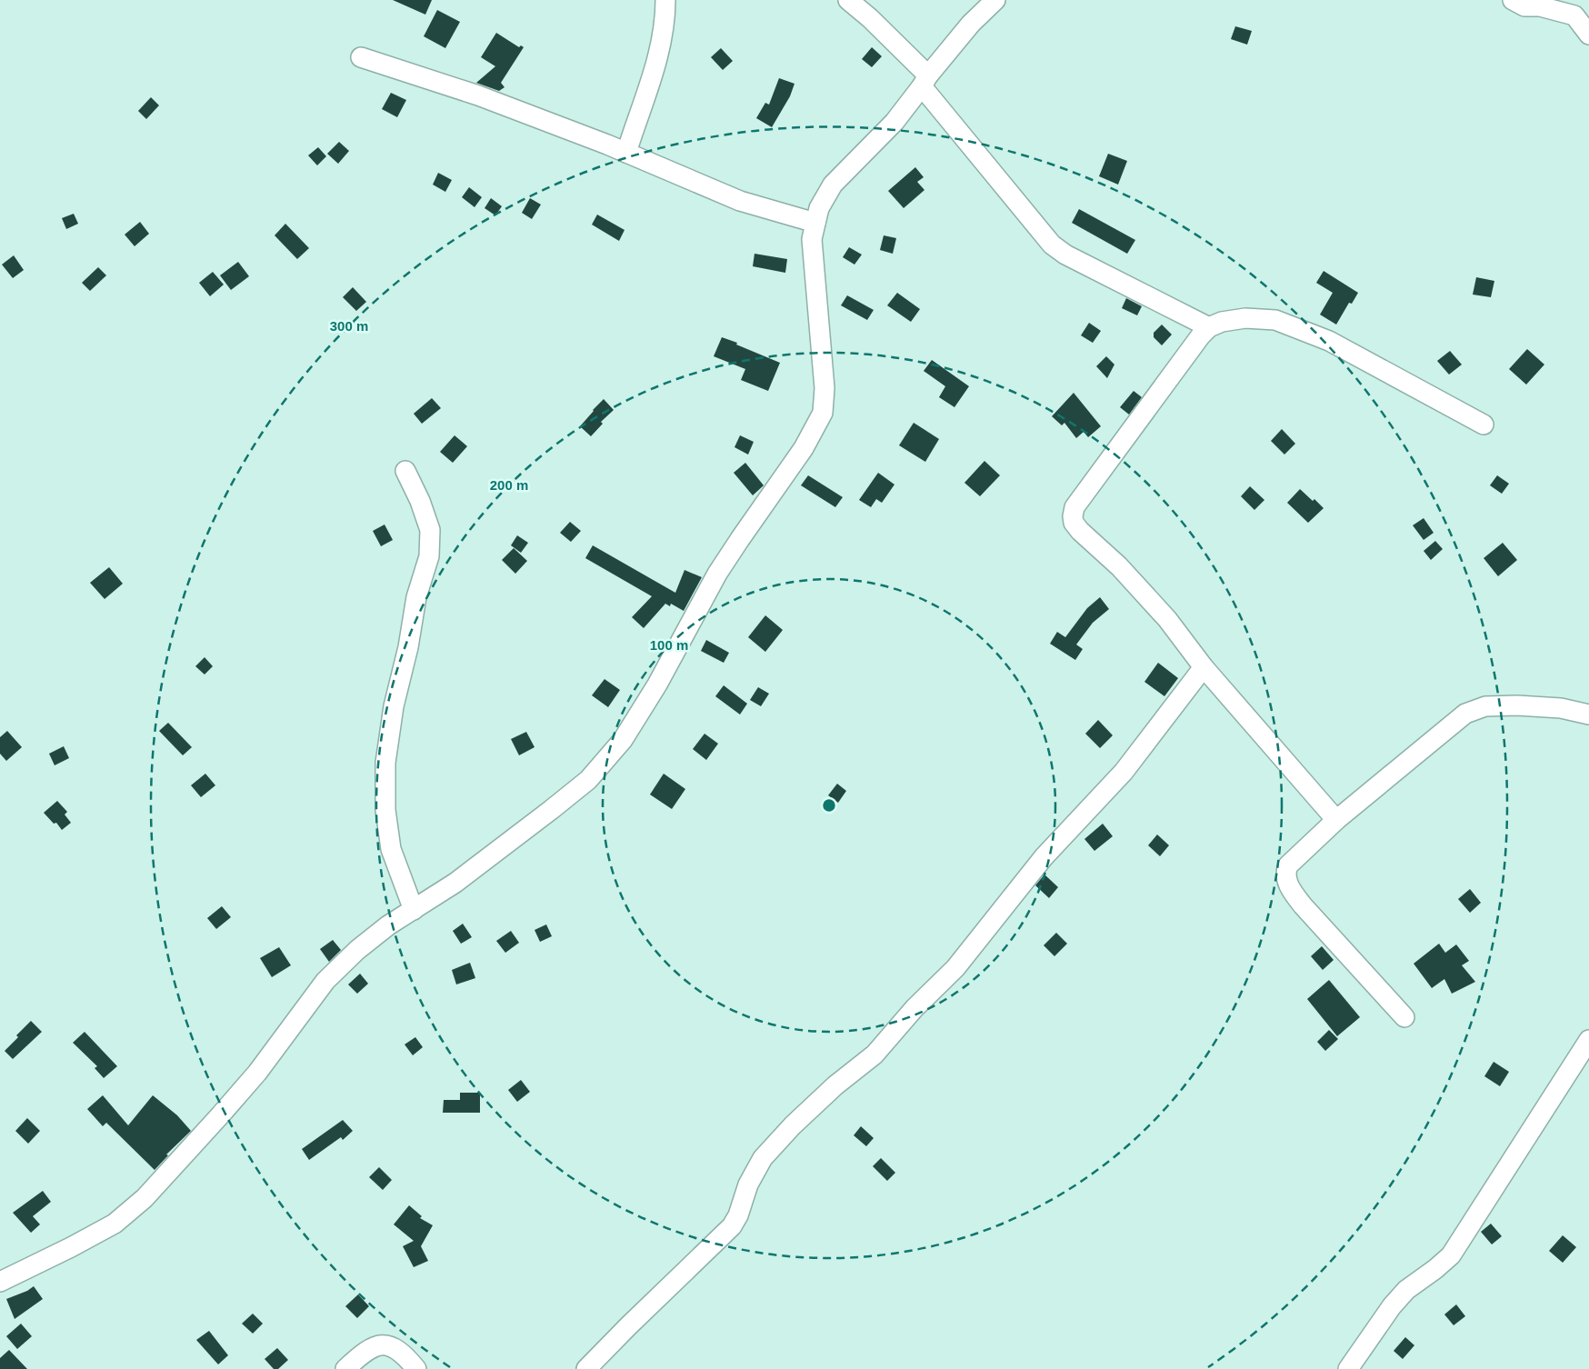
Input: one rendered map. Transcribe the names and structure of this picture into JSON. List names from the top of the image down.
{
  "rings": ["300 m", "200 m", "100 m"]
}
